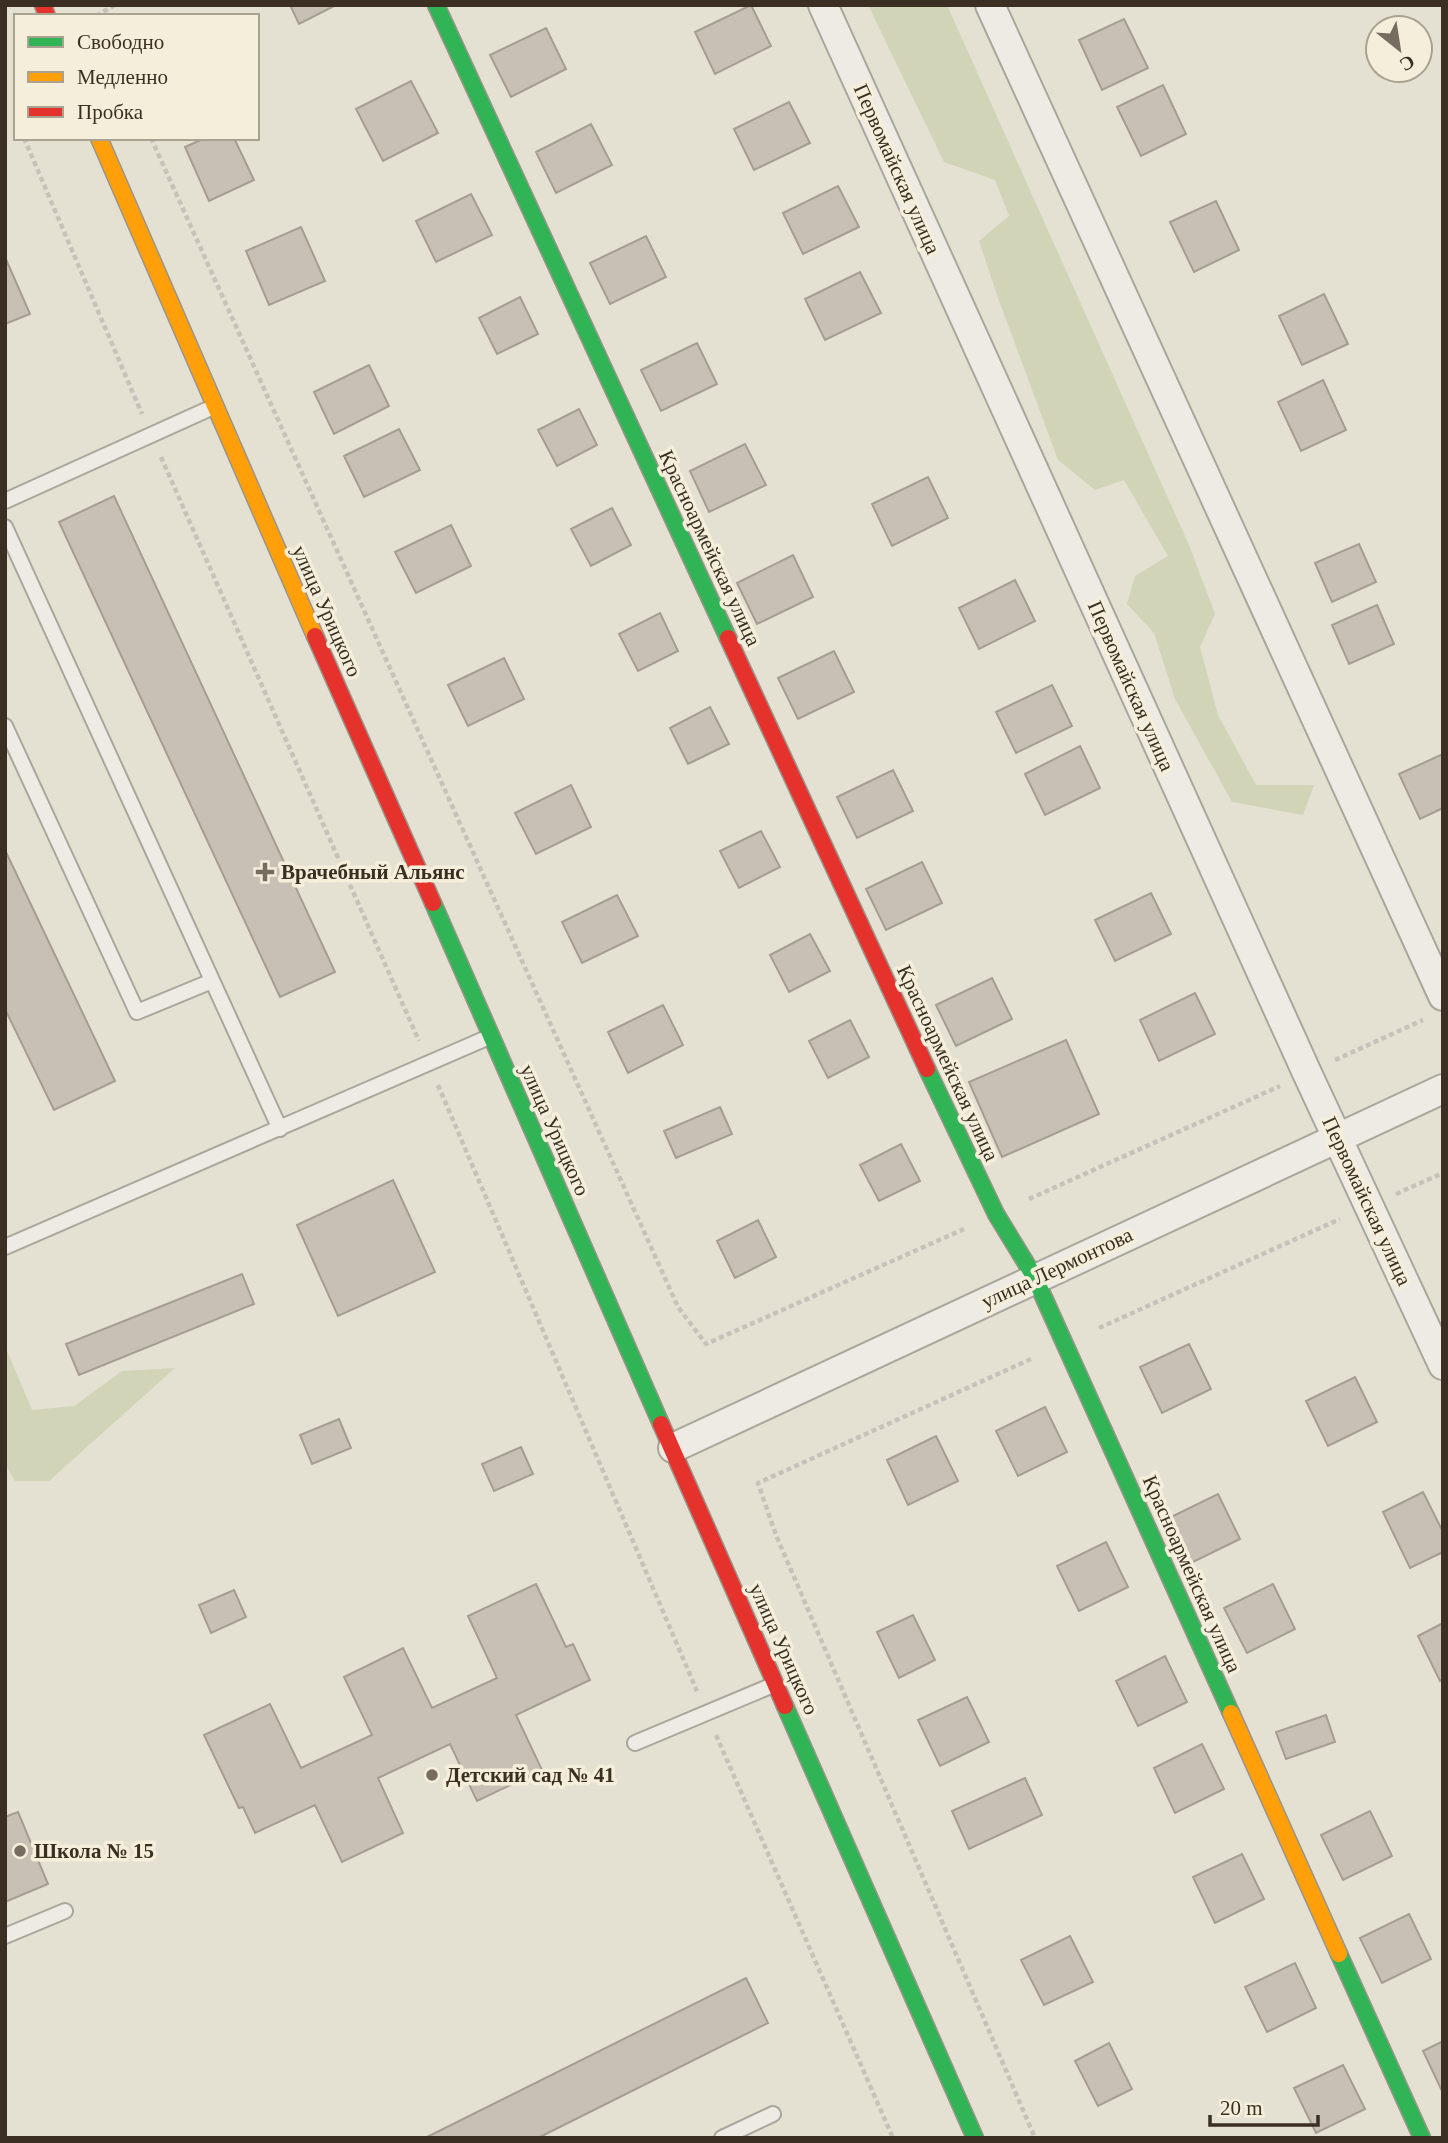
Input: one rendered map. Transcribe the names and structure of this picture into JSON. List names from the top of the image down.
{
  "streets": {
    "street": [
      "Первомайская улица",
      "Красноармейская улица",
      "улица Урицкого",
      "улица Лермонтова"
    ]
  },
  "crossings": [
    ["Первомайская улица", "улица Лермонтова"],
    ["Красноармейская улица", "улица Лермонтова"],
    ["улица Урицкого", "улица Лермонтова"]
  ],
  "places": {
    "health": ["Врачебный Альянс"],
    "other": ["Детский сад № 41", "Школа № 15"]
  },
  "legend": ["Свободно", "Медленно", "Пробка"],
  "scale_bar": "20 m",
  "north": "bottom right"
}
